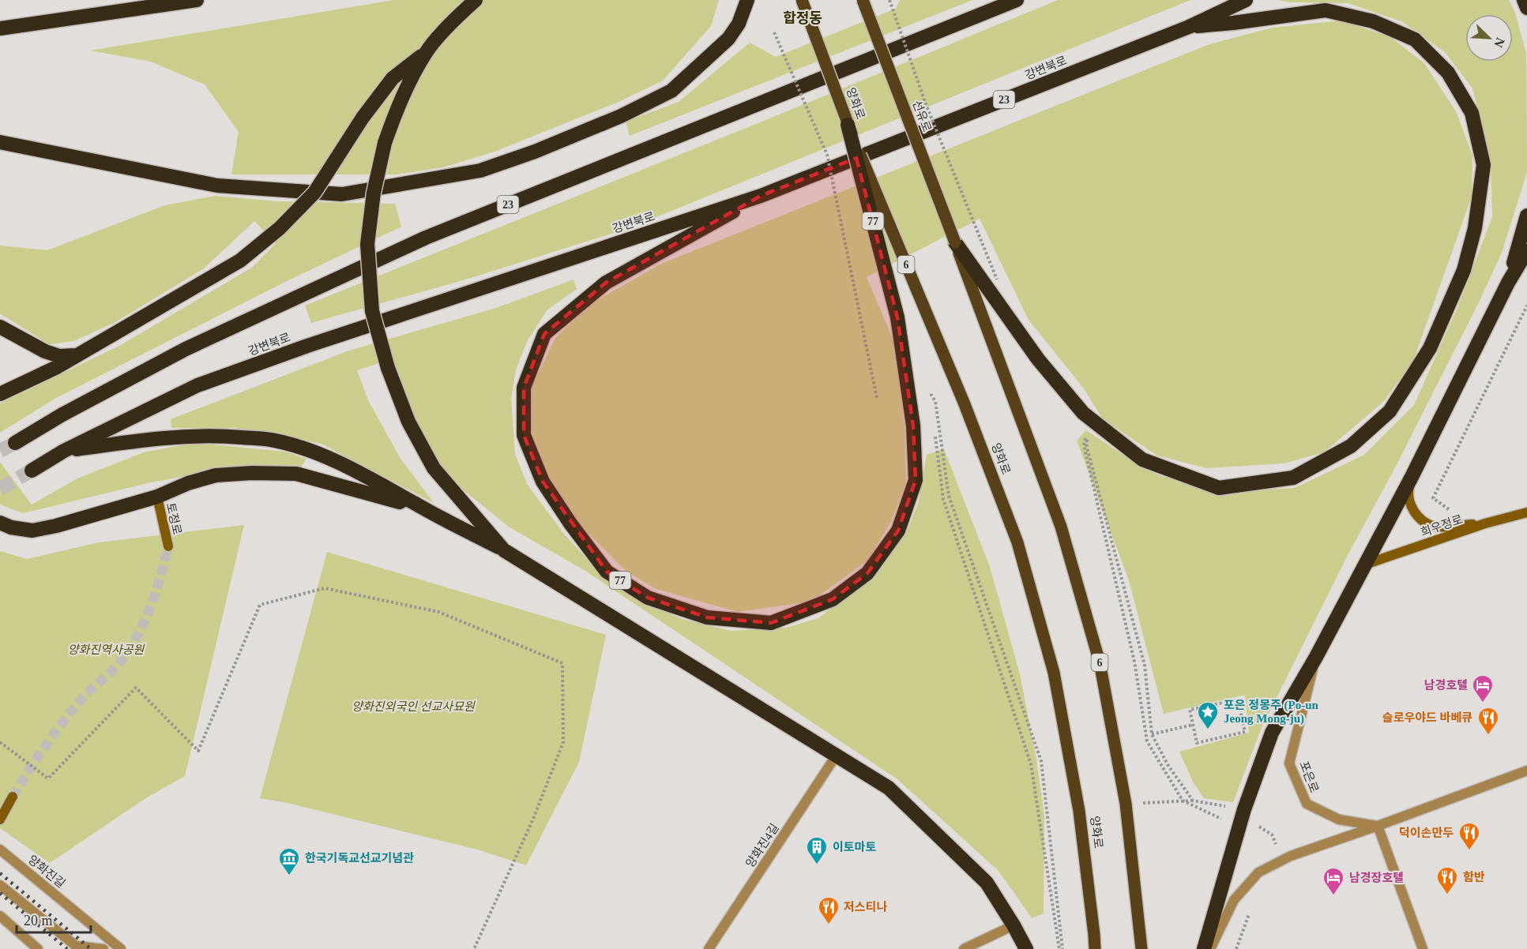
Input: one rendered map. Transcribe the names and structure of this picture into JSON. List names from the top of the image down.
{
  "streets": {
    "highway": ["강변북로", "23", "77"],
    "main road": ["양화로", "선유로", "6"],
    "street": [
      "토정로",
      "희우정로",
      "포은로",
      "양화진4길",
      "양화진길"
    ]
  },
  "crossings": [
    ["강변북로", "77"],
    ["양화로", "77"],
    ["선유로", "6"]
  ],
  "districts": ["합정동"],
  "parks": ["양화진역사공원", "양화진외국인 선교사묘원"],
  "places": {
    "hotel": ["남경호텔", "남경장호텔"],
    "place": ["포은 정몽주 (Po-un Jeong Mong-ju)"],
    "restaurant": [
      "슬로우야드 바베큐",
      "덕이손만두",
      "함반",
      "저스티나"
    ],
    "building": ["이토마토"],
    "museum": ["한국기독교선교기념관"]
  },
  "scale_bar": "20 m",
  "north": "bottom right"
}
